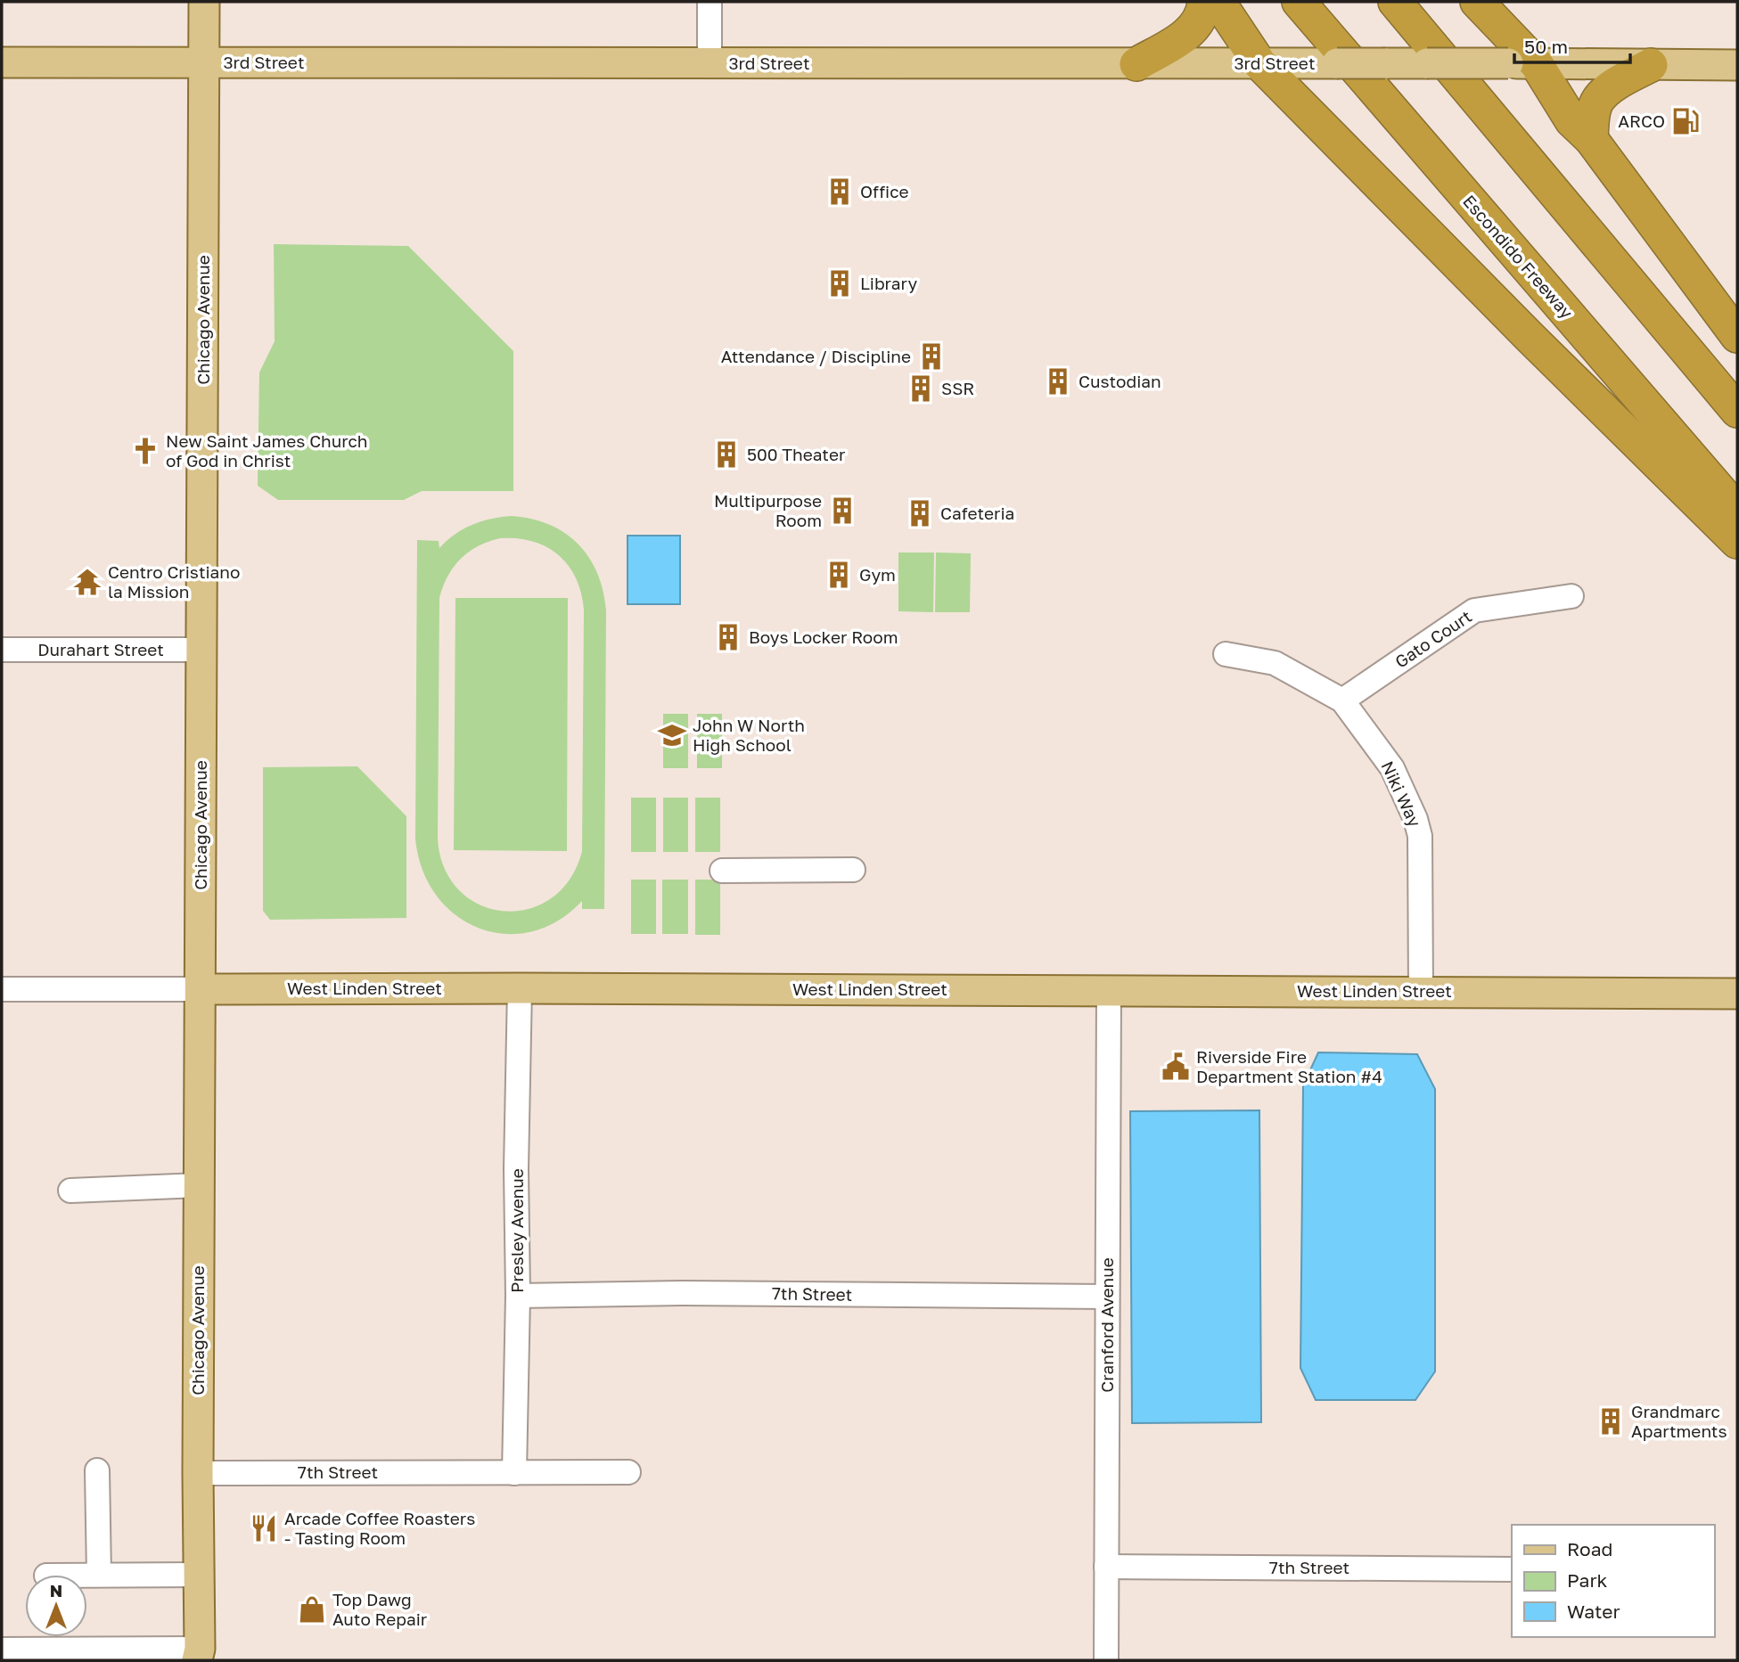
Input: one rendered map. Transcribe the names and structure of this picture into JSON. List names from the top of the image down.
{
  "streets": {
    "highway": ["Escondido Freeway"],
    "main road": ["3rd Street", "Chicago Avenue", "West Linden Street"],
    "street": [
      "Gato Court",
      "Durahart Street",
      "Niki Way",
      "Presley Avenue",
      "7th Street",
      "Cranford Avenue"
    ]
  },
  "crossings": [
    ["3rd Street", "Chicago Avenue"],
    ["Chicago Avenue", "Durahart Street"],
    ["Chicago Avenue", "West Linden Street"],
    ["Chicago Avenue", "7th Street"],
    ["Gato Court", "Niki Way"],
    ["Niki Way", "West Linden Street"],
    ["West Linden Street", "Presley Avenue"],
    ["West Linden Street", "Cranford Avenue"],
    ["Presley Avenue", "7th Street"],
    ["7th Street", "Cranford Avenue"]
  ],
  "places": {
    "fuel station": ["ARCO"],
    "building": [
      "Office",
      "Library",
      "Attendance / Discipline",
      "Custodian",
      "SSR",
      "500 Theater",
      "Multipurpose Room",
      "Cafeteria",
      "Gym",
      "Boys Locker Room",
      "Grandmarc Apartments"
    ],
    "church": ["New Saint James Church of God in Christ"],
    "temple": ["Centro Cristiano la Mission"],
    "school or university": ["John W North High School"],
    "public building": ["Riverside Fire Department Station #4"],
    "restaurant": ["Arcade Coffee Roasters - Tasting Room"],
    "shop": ["Top Dawg Auto Repair"]
  },
  "legend": ["Road", "Park", "Water"],
  "scale_bar": "50 m",
  "north": "top"
}
